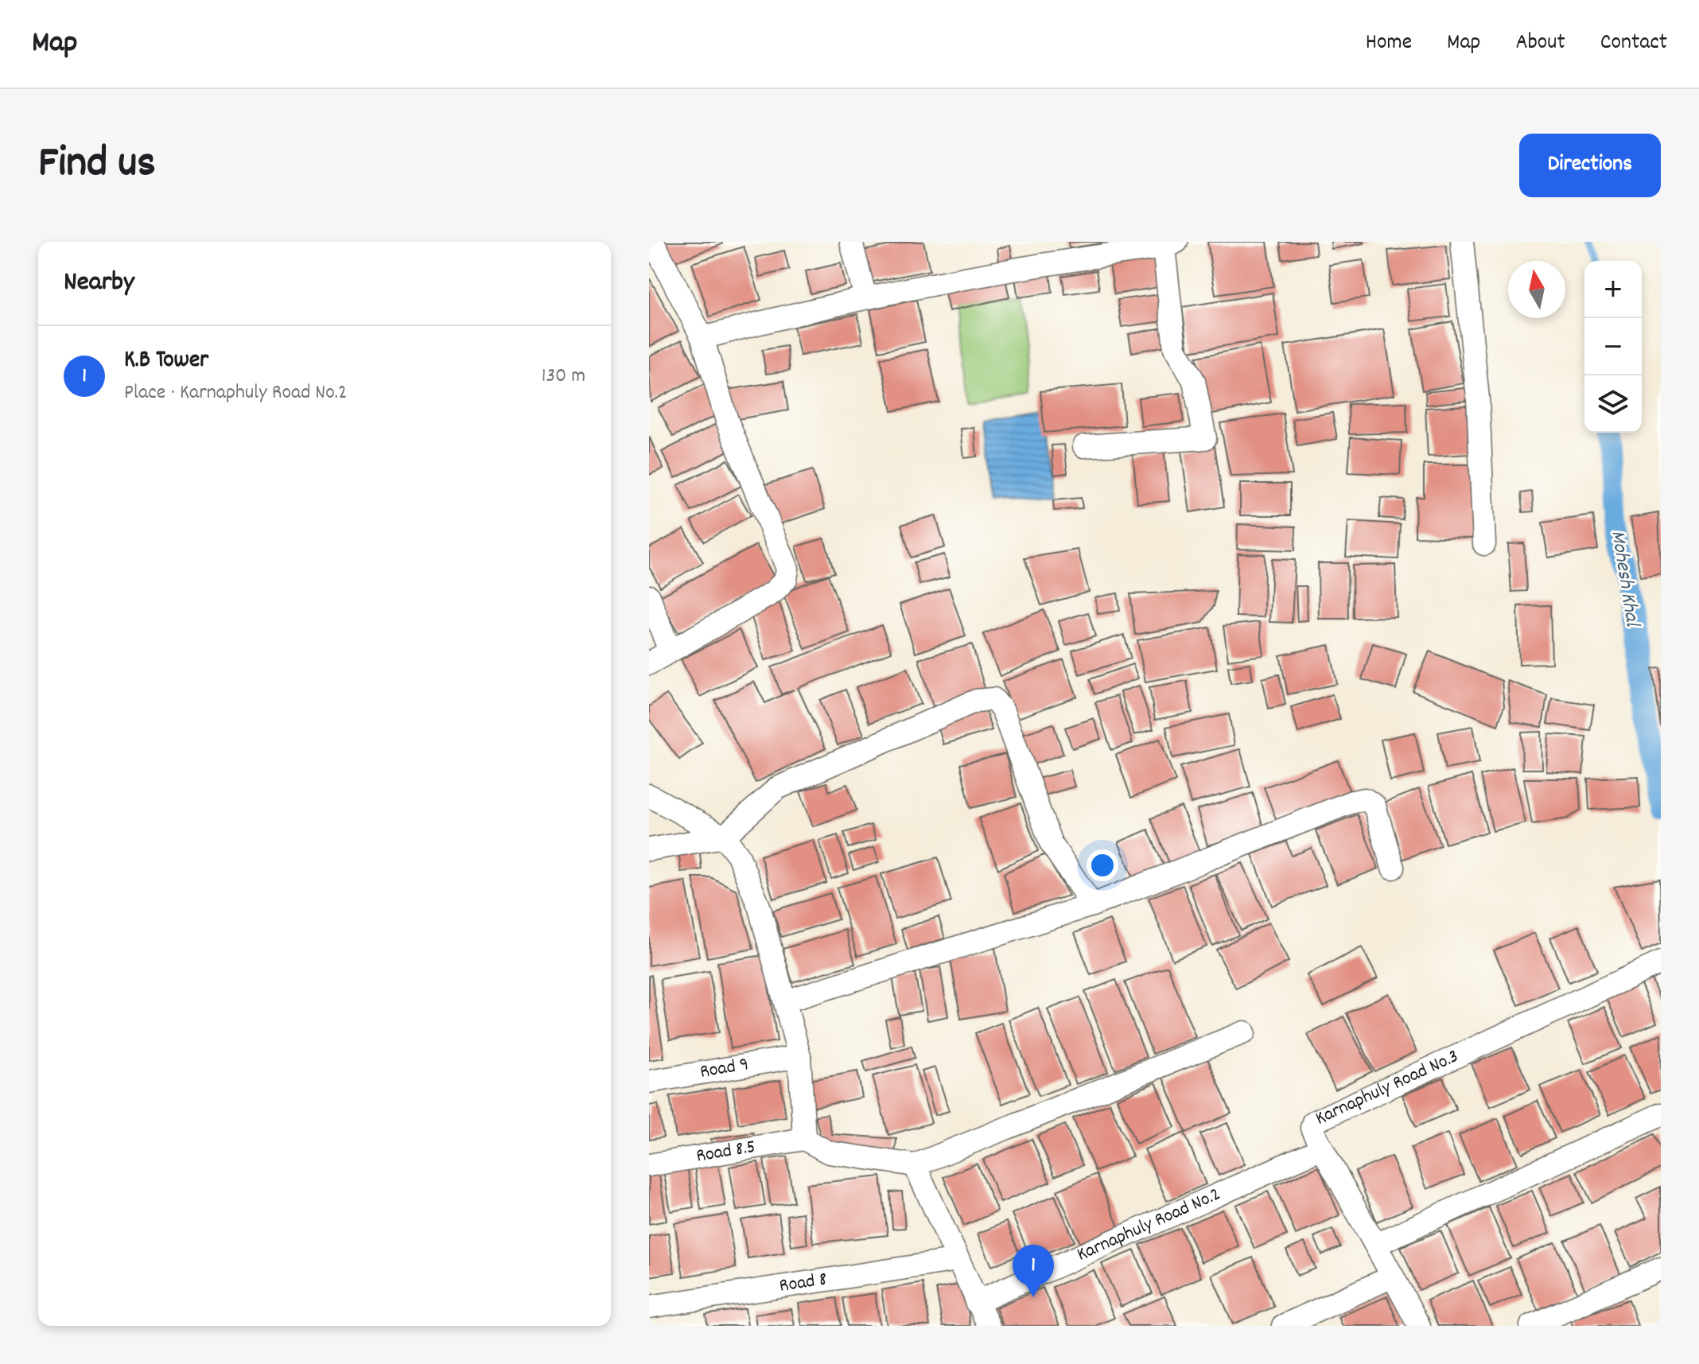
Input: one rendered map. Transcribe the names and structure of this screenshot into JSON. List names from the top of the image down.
{
  "streets": {
    "street": [
      "Road 9",
      "Karnaphuly Road No.3",
      "Road 8.5",
      "Karnaphuly Road No.2",
      "Road 8"
    ]
  },
  "crossings": [
    ["Karnaphuly Road No.3", "Karnaphuly Road No.2"]
  ],
  "water": ["Mohesh Khal"],
  "north": "top",
  "page": {
    "header": "Map",
    "nav": [
      "Home",
      "Map",
      "About",
      "Contact"
    ],
    "title": "Find us",
    "buttons": "Directions",
    "heading": "Nearby",
    "map_buttons": ["+", "−"],
    "list": [
      {
        "mark": "1",
        "name": "K.B Tower",
        "note": "Place · Karnaphuly Road No.2",
        "value": "130 m"
      }
    ],
    "pins": "1"
  }
}
